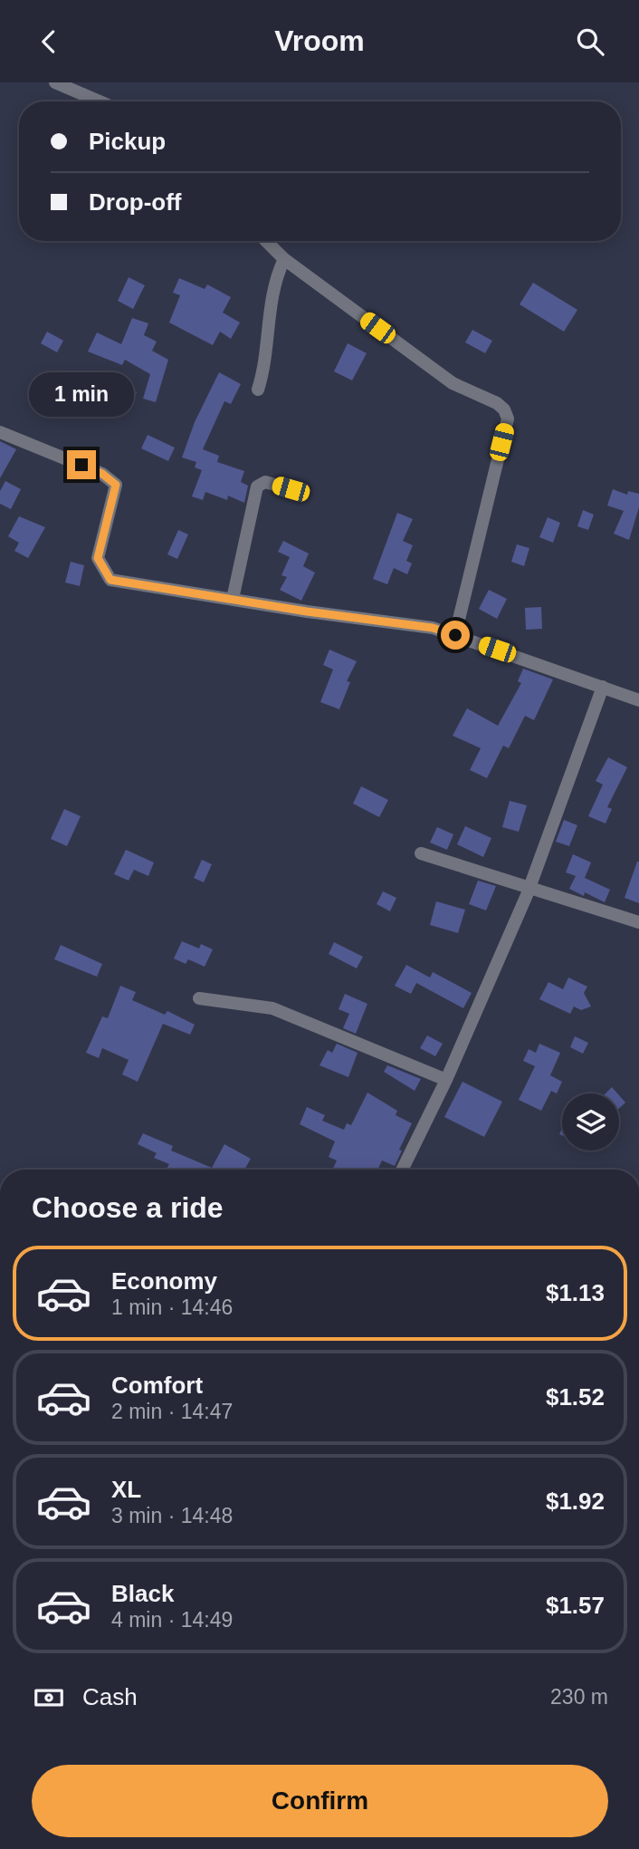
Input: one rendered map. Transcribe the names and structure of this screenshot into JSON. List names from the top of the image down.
{
  "page": {
    "header": "Vroom",
    "banner": ["Pickup", "Drop-off"],
    "bubble": "1 min",
    "heading": "Choose a ride",
    "list": [
      {
        "name": "Economy",
        "note": "1 min · 14:46",
        "value": "$1.13"
      },
      {
        "name": "Comfort",
        "note": "2 min · 14:47",
        "value": "$1.52"
      },
      {
        "name": "XL",
        "note": "3 min · 14:48",
        "value": "$1.92"
      },
      {
        "name": "Black",
        "note": "4 min · 14:49",
        "value": "$1.57"
      }
    ],
    "pay": ["Cash", "230 m"],
    "buttons": "Confirm"
  }
}
